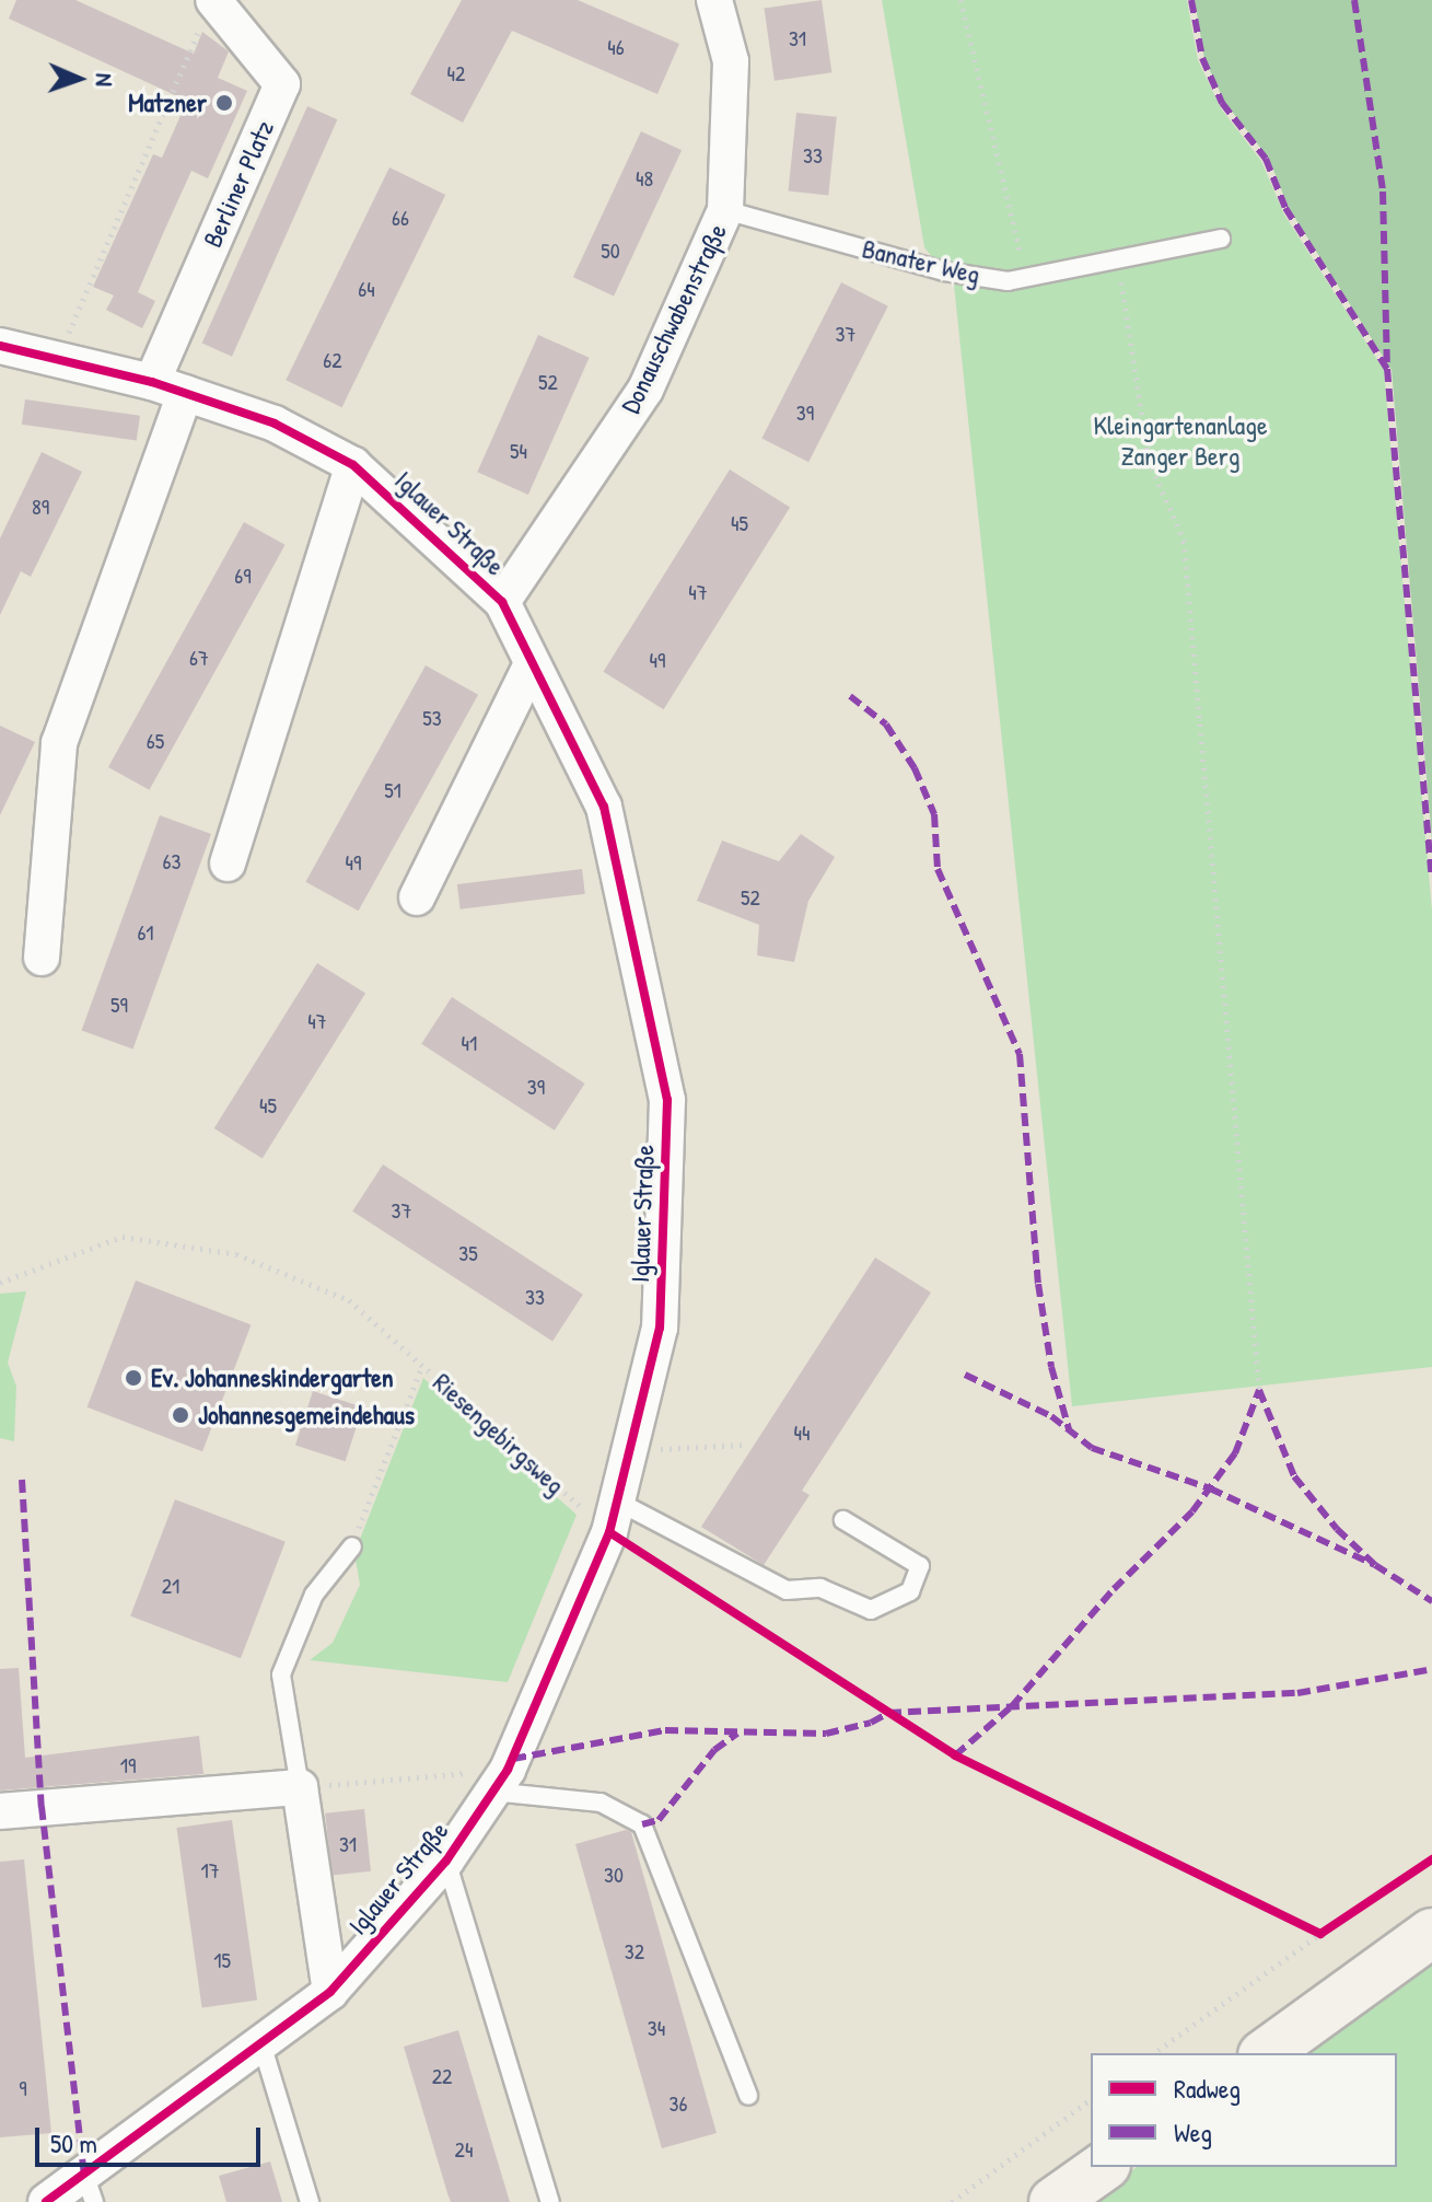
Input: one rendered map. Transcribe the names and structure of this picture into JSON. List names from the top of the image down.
{
  "streets": {
    "street": ["Berliner Platz", "Donauschwabenstraße", "Iglauer Straße"],
    "lane": ["Banater Weg"],
    "path": ["Riesengebirgsweg"]
  },
  "crossings": [
    ["Berliner Platz", "Iglauer Straße"],
    ["Banater Weg", "Donauschwabenstraße"],
    ["Donauschwabenstraße", "Iglauer Straße"],
    ["Iglauer Straße", "Riesengebirgsweg"]
  ],
  "parks": ["Kleingartenanlage Zanger Berg"],
  "places": ["Matzner", "Ev. Johanneskindergarten", "Johannesgemeindehaus"],
  "house_numbers": [
    "31",
    "46",
    "42",
    "33",
    "48",
    "66",
    "50",
    "64",
    "37",
    "62",
    "52",
    "39",
    "54",
    "89",
    "45",
    "69",
    "47",
    "67",
    "49",
    "53",
    "65",
    "51",
    "63",
    "49",
    "52",
    "61",
    "59",
    "47",
    "41",
    "39",
    "45",
    "37",
    "35",
    "33",
    "44",
    "21",
    "19",
    "31",
    "17",
    "30",
    "32",
    "15",
    "34",
    "22",
    "9",
    "36",
    "24"
  ],
  "legend": ["Radweg", "Weg"],
  "scale_bar": "50 m",
  "north": "right"
}
